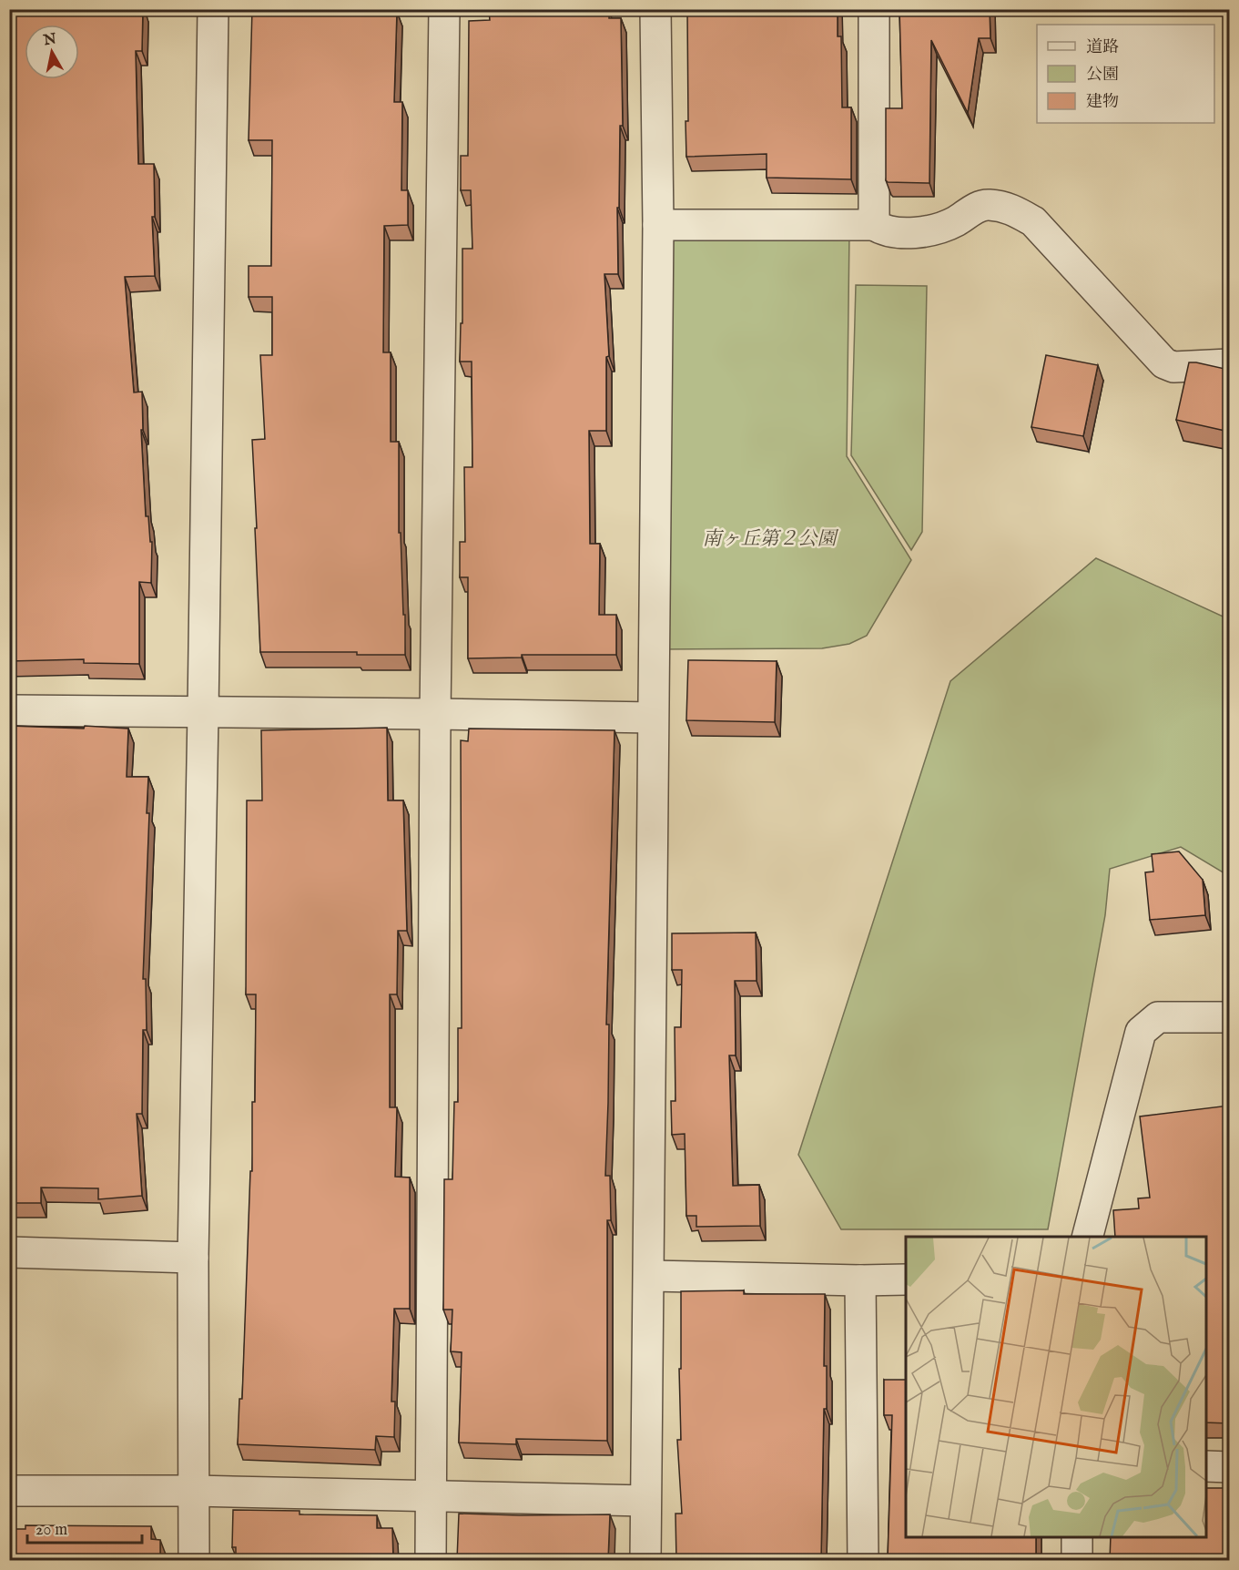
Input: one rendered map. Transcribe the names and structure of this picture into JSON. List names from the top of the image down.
{
  "parks": ["南ヶ丘第２公園"],
  "legend": ["道路", "公園", "建物"],
  "scale_bar": "20 m",
  "north": "top"
}
